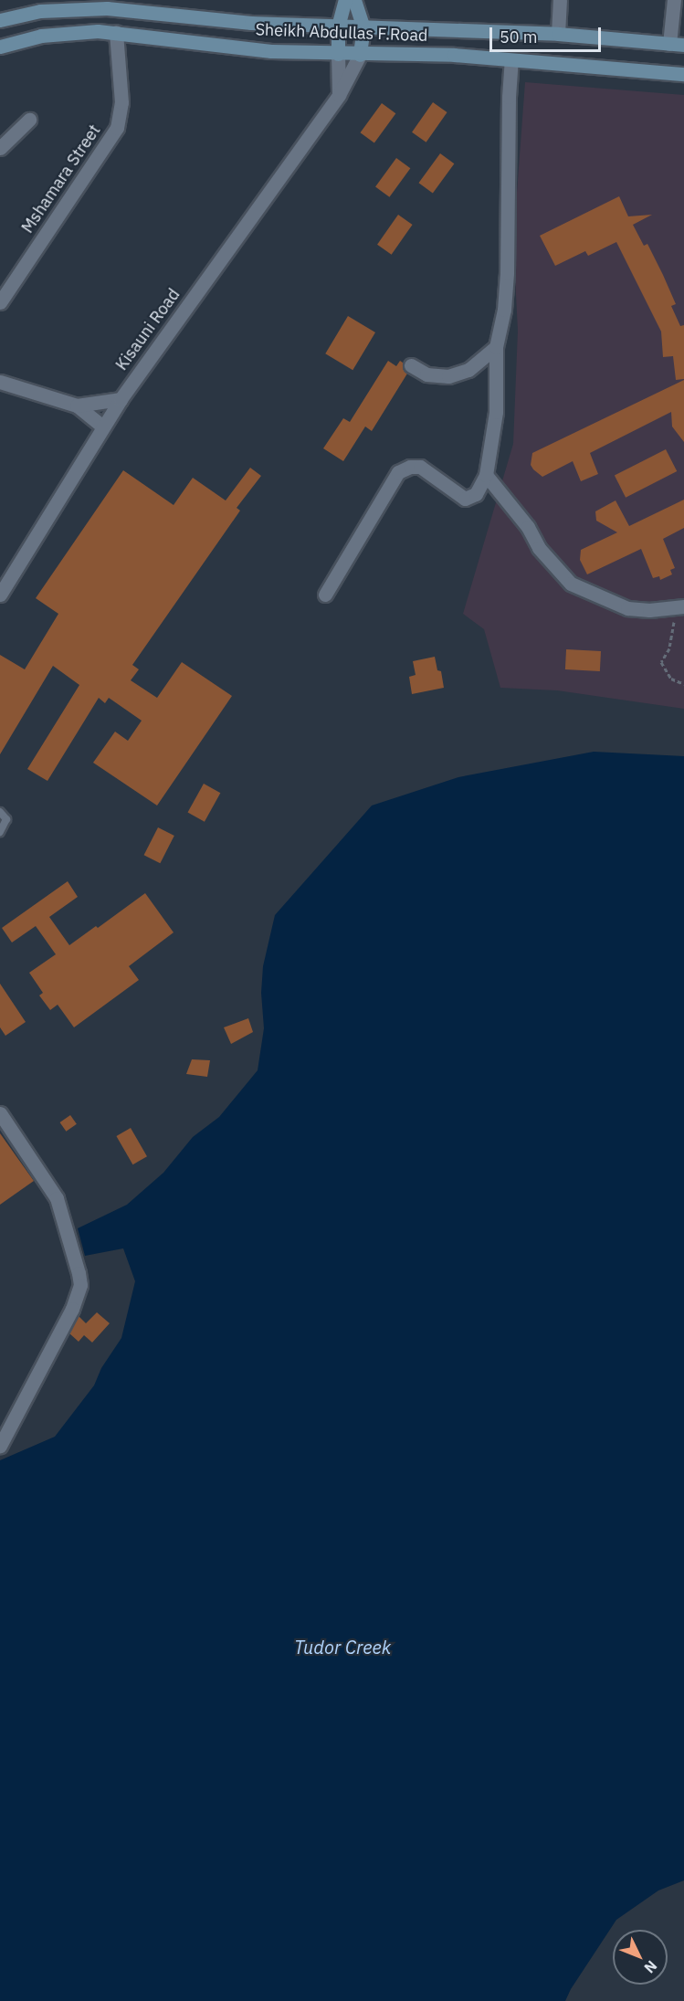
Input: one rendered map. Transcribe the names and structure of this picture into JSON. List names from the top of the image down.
{
  "streets": {
    "main road": ["Sheikh Abdullas F.Road"],
    "street": ["Mshamara Street", "Kisauni Road"]
  },
  "crossings": [
    ["Sheikh Abdullas F.Road", "Mshamara Street"],
    ["Sheikh Abdullas F.Road", "Kisauni Road"]
  ],
  "water": ["Tudor Creek"],
  "scale_bar": "50 m",
  "north": "bottom right"
}
